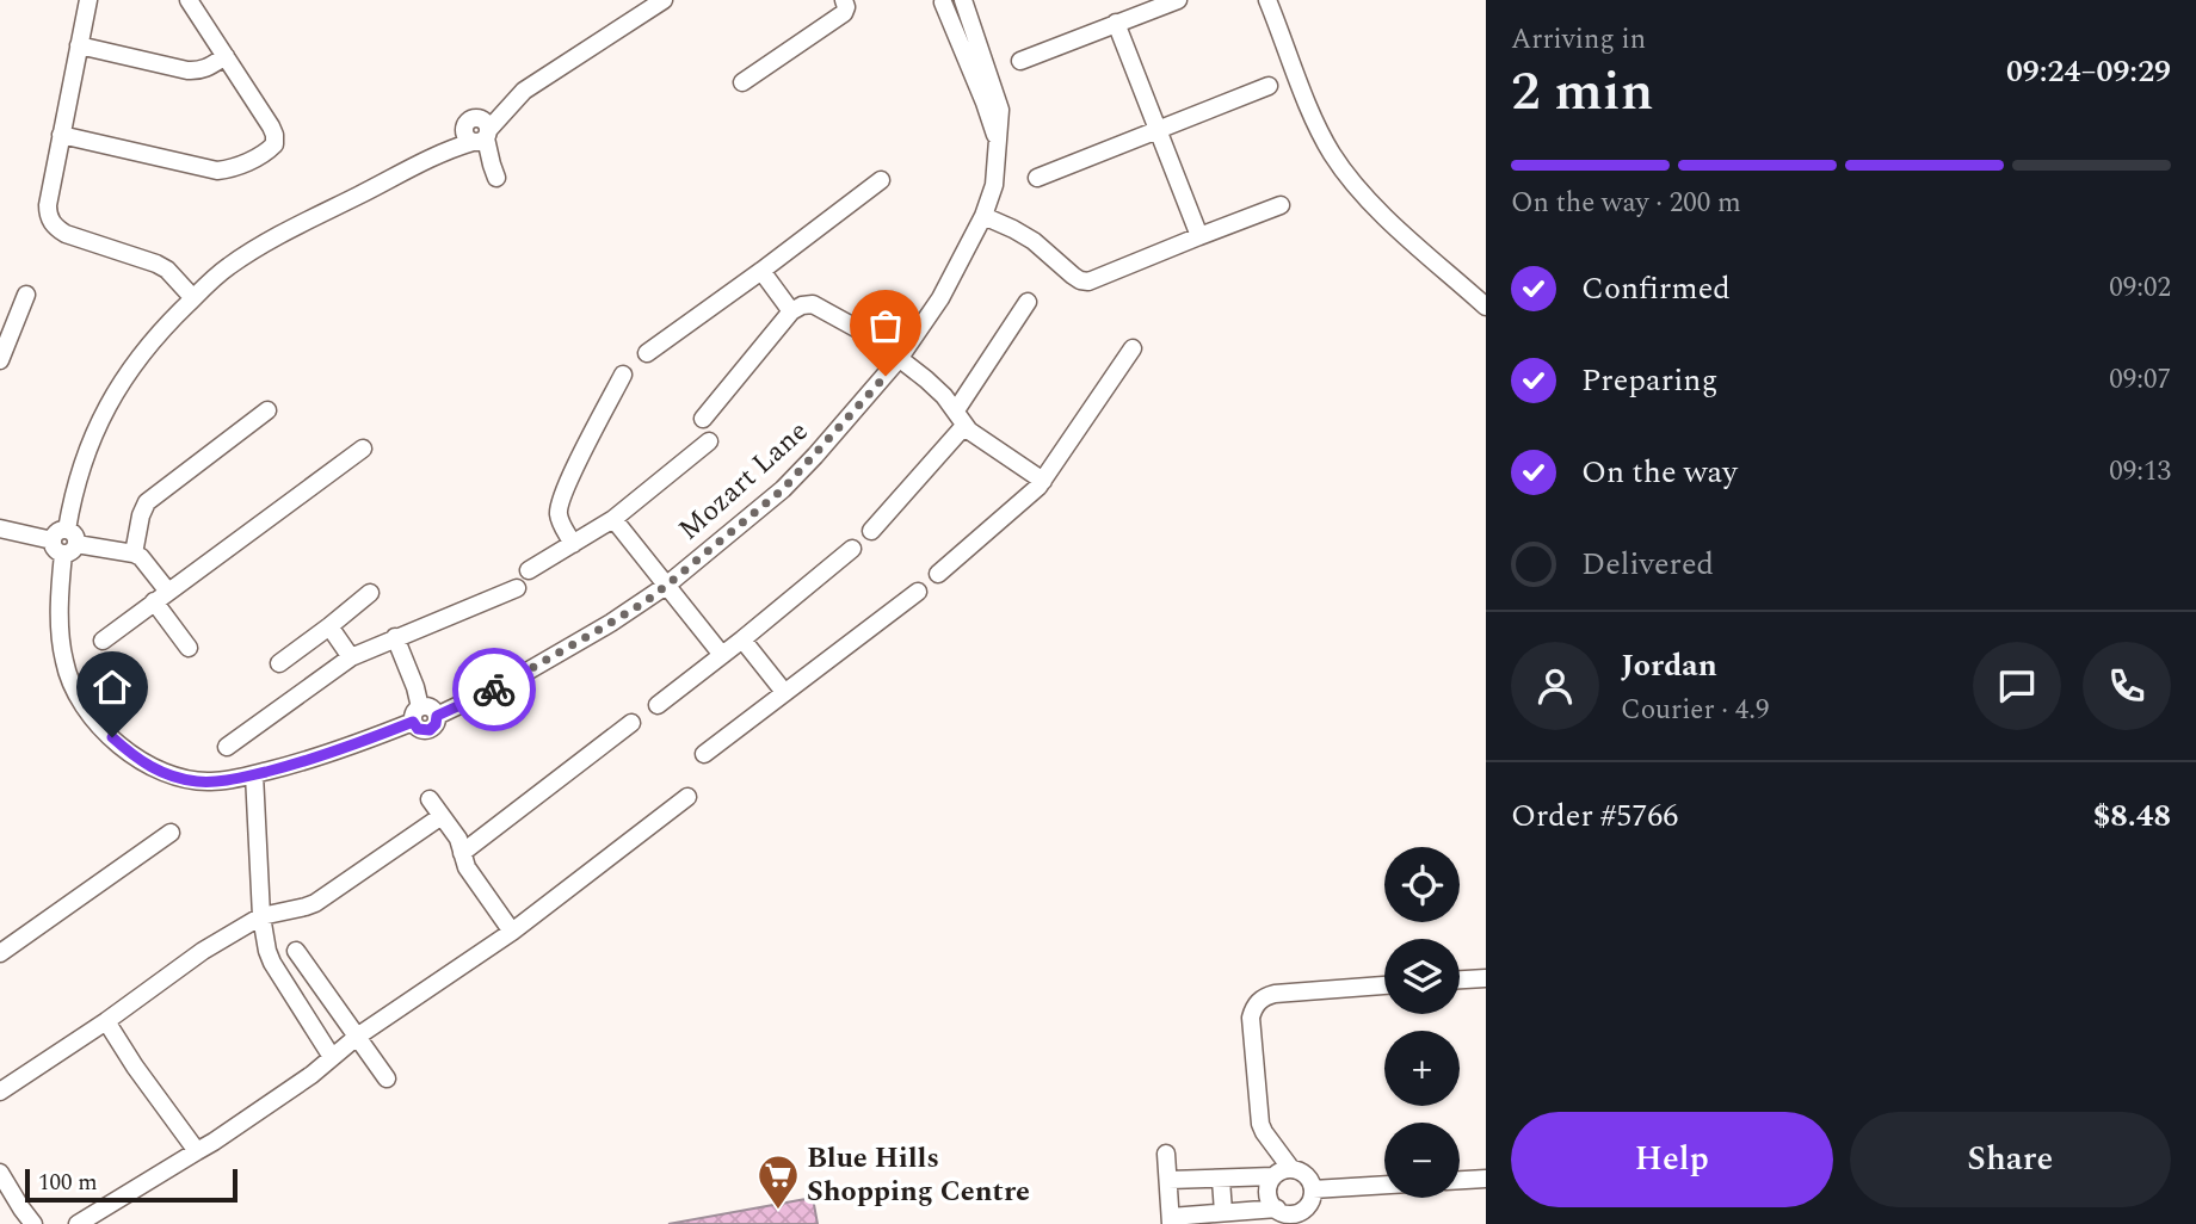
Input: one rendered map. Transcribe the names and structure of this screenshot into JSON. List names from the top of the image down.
{
  "streets": {
    "street": ["Mozart Lane"]
  },
  "places": {
    "supermarket": ["Blue Hills Shopping Centre"]
  },
  "scale_bar": "100 m",
  "page": {
    "heading": ["2 min", "Arriving in", "09:24–09:29"],
    "panel": [
      "Jordan",
      "Courier · 4.9",
      "Order #5766",
      "$8.48"
    ],
    "bar": "On the way · 200 m",
    "list": [
      ["Confirmed", "09:02"],
      ["Preparing", "09:07"],
      ["On the way", "09:13"],
      "Delivered"
    ],
    "map_buttons": ["+", "−"],
    "buttons": ["Help", "Share"],
    "scale": "100 m"
  }
}
